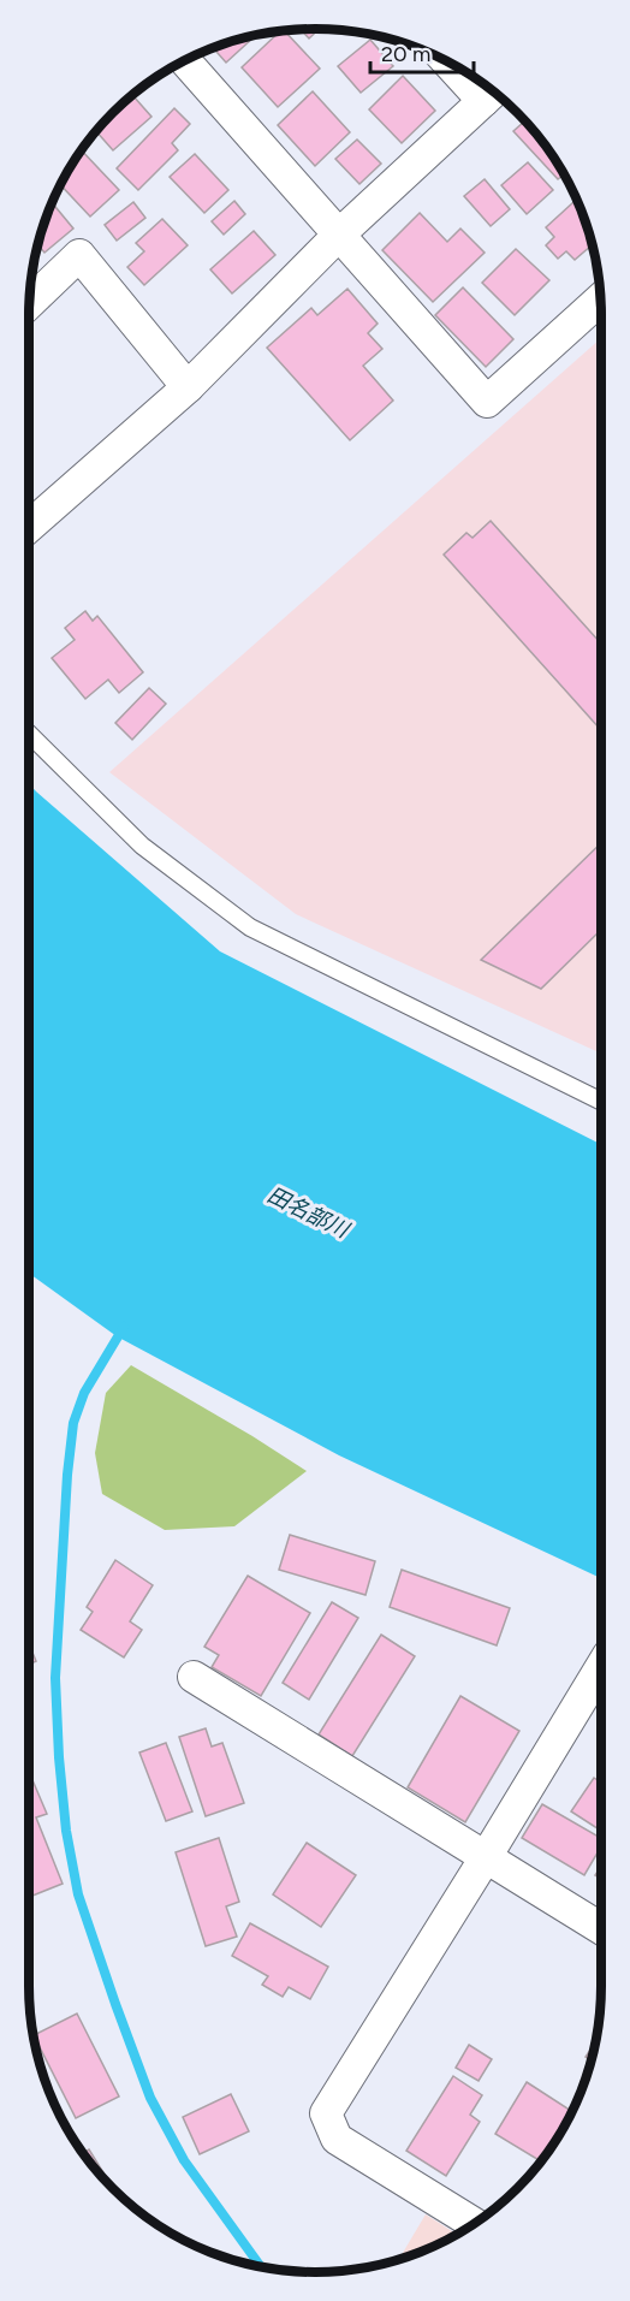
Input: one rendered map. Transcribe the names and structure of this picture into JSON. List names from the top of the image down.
{
  "water": ["田名部川"],
  "scale_bar": "20 m"
}
